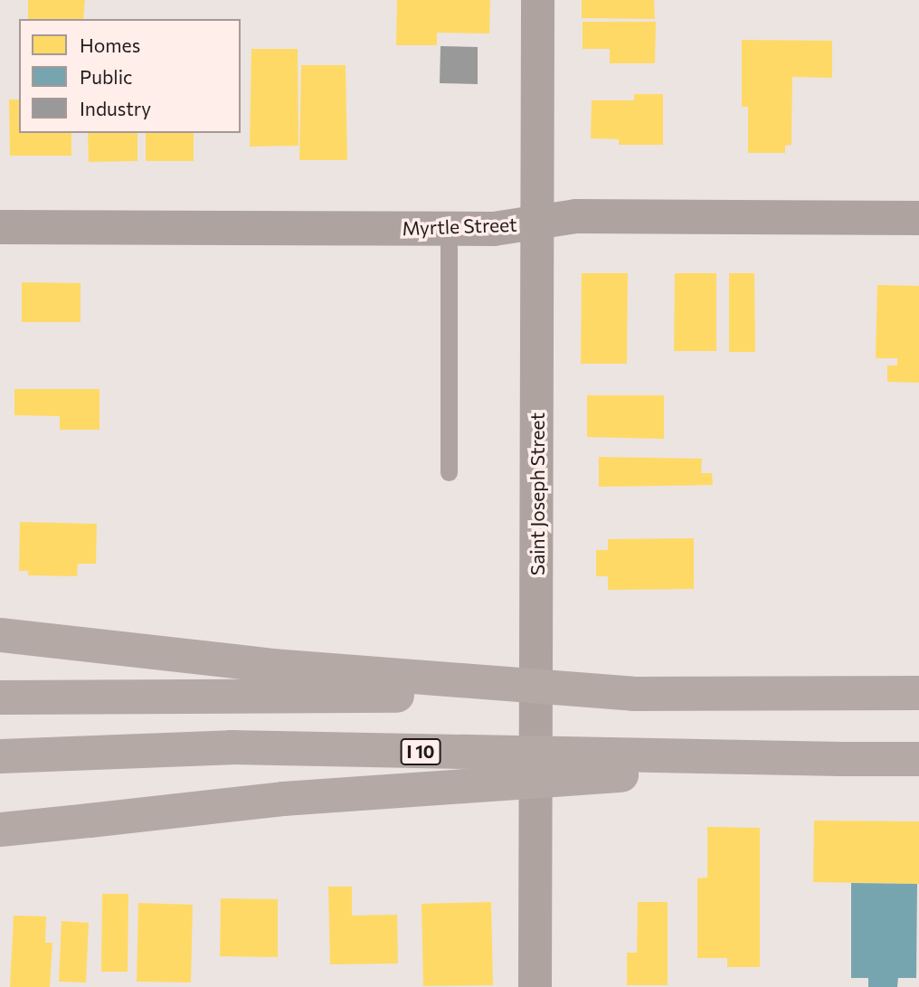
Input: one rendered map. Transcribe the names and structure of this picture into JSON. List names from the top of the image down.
{
  "streets": {
    "highway": ["I 10"],
    "street": ["Myrtle Street", "Saint Joseph Street"]
  },
  "crossings": [
    ["Myrtle Street", "Saint Joseph Street"]
  ],
  "legend": ["Homes", "Public", "Industry"]
}
